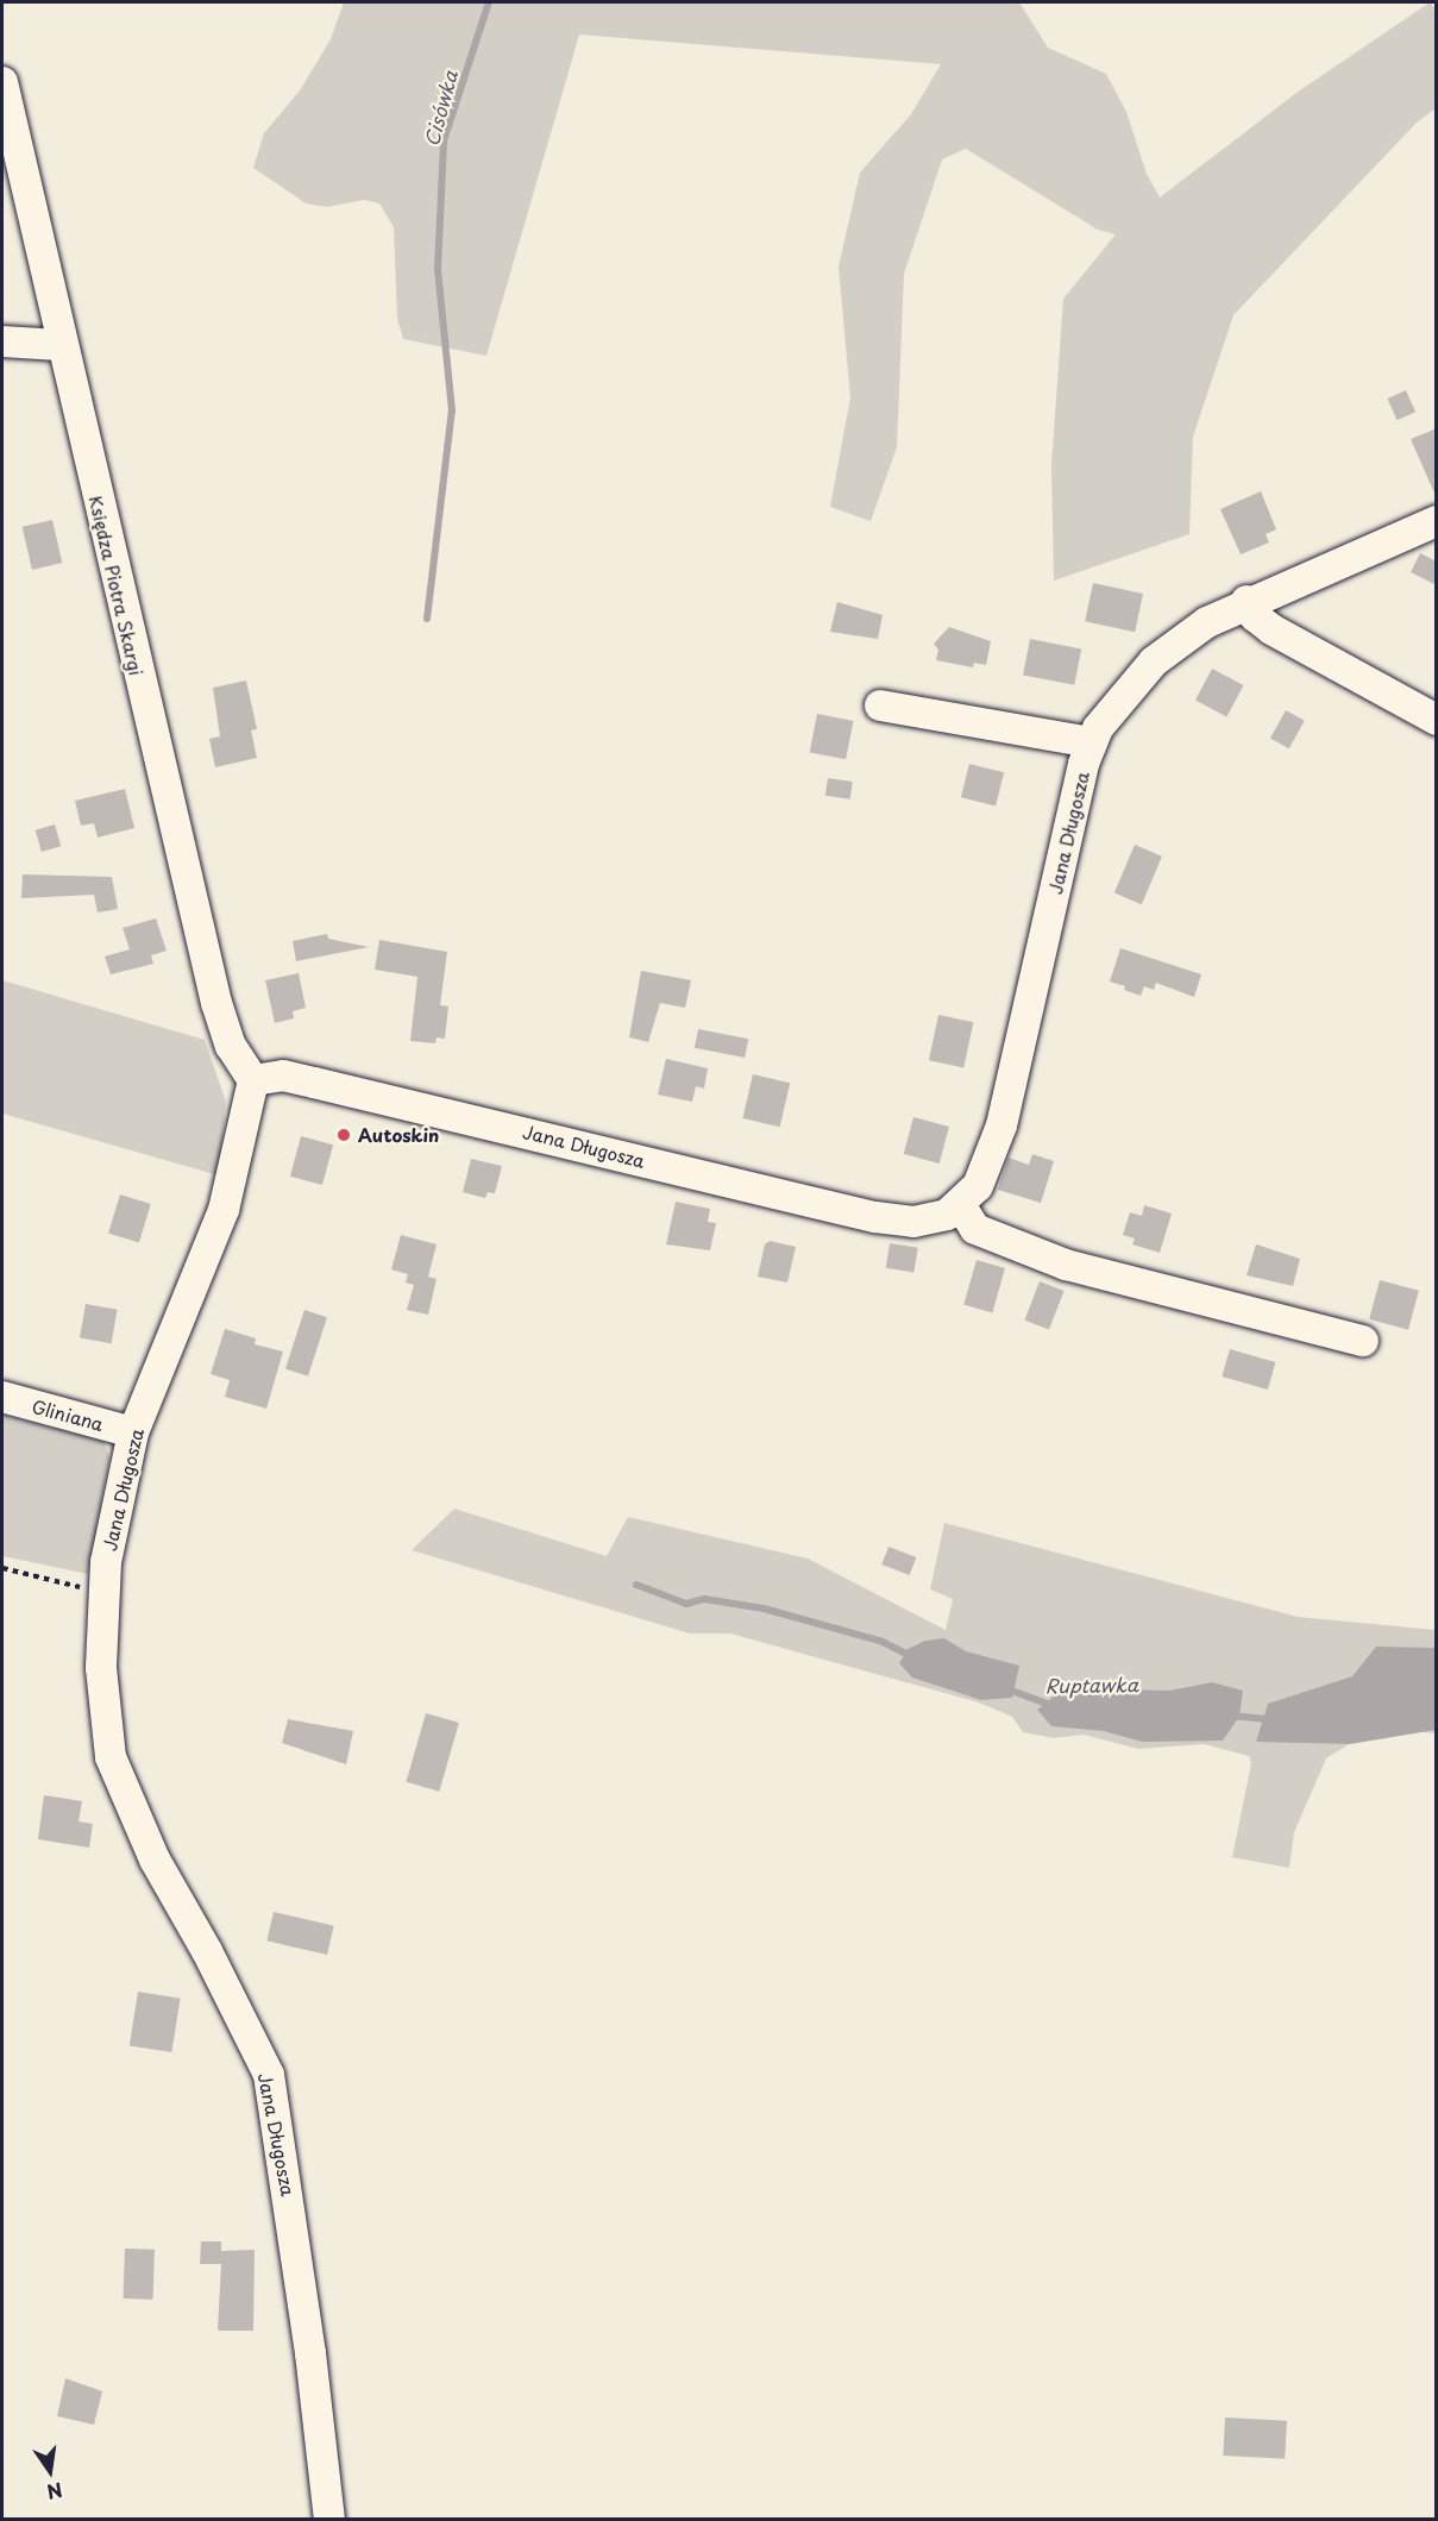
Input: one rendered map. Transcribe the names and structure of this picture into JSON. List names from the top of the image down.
{
  "streets": {
    "street": ["Księdza Piotra Skargi", "Jana Długosza", "Gliniana"]
  },
  "crossings": [
    ["Księdza Piotra Skargi", "Jana Długosza"],
    ["Jana Długosza", "Gliniana"]
  ],
  "water": ["Cisówka", "Ruptawka"],
  "places": ["Autoskin"],
  "north": "bottom"
}
